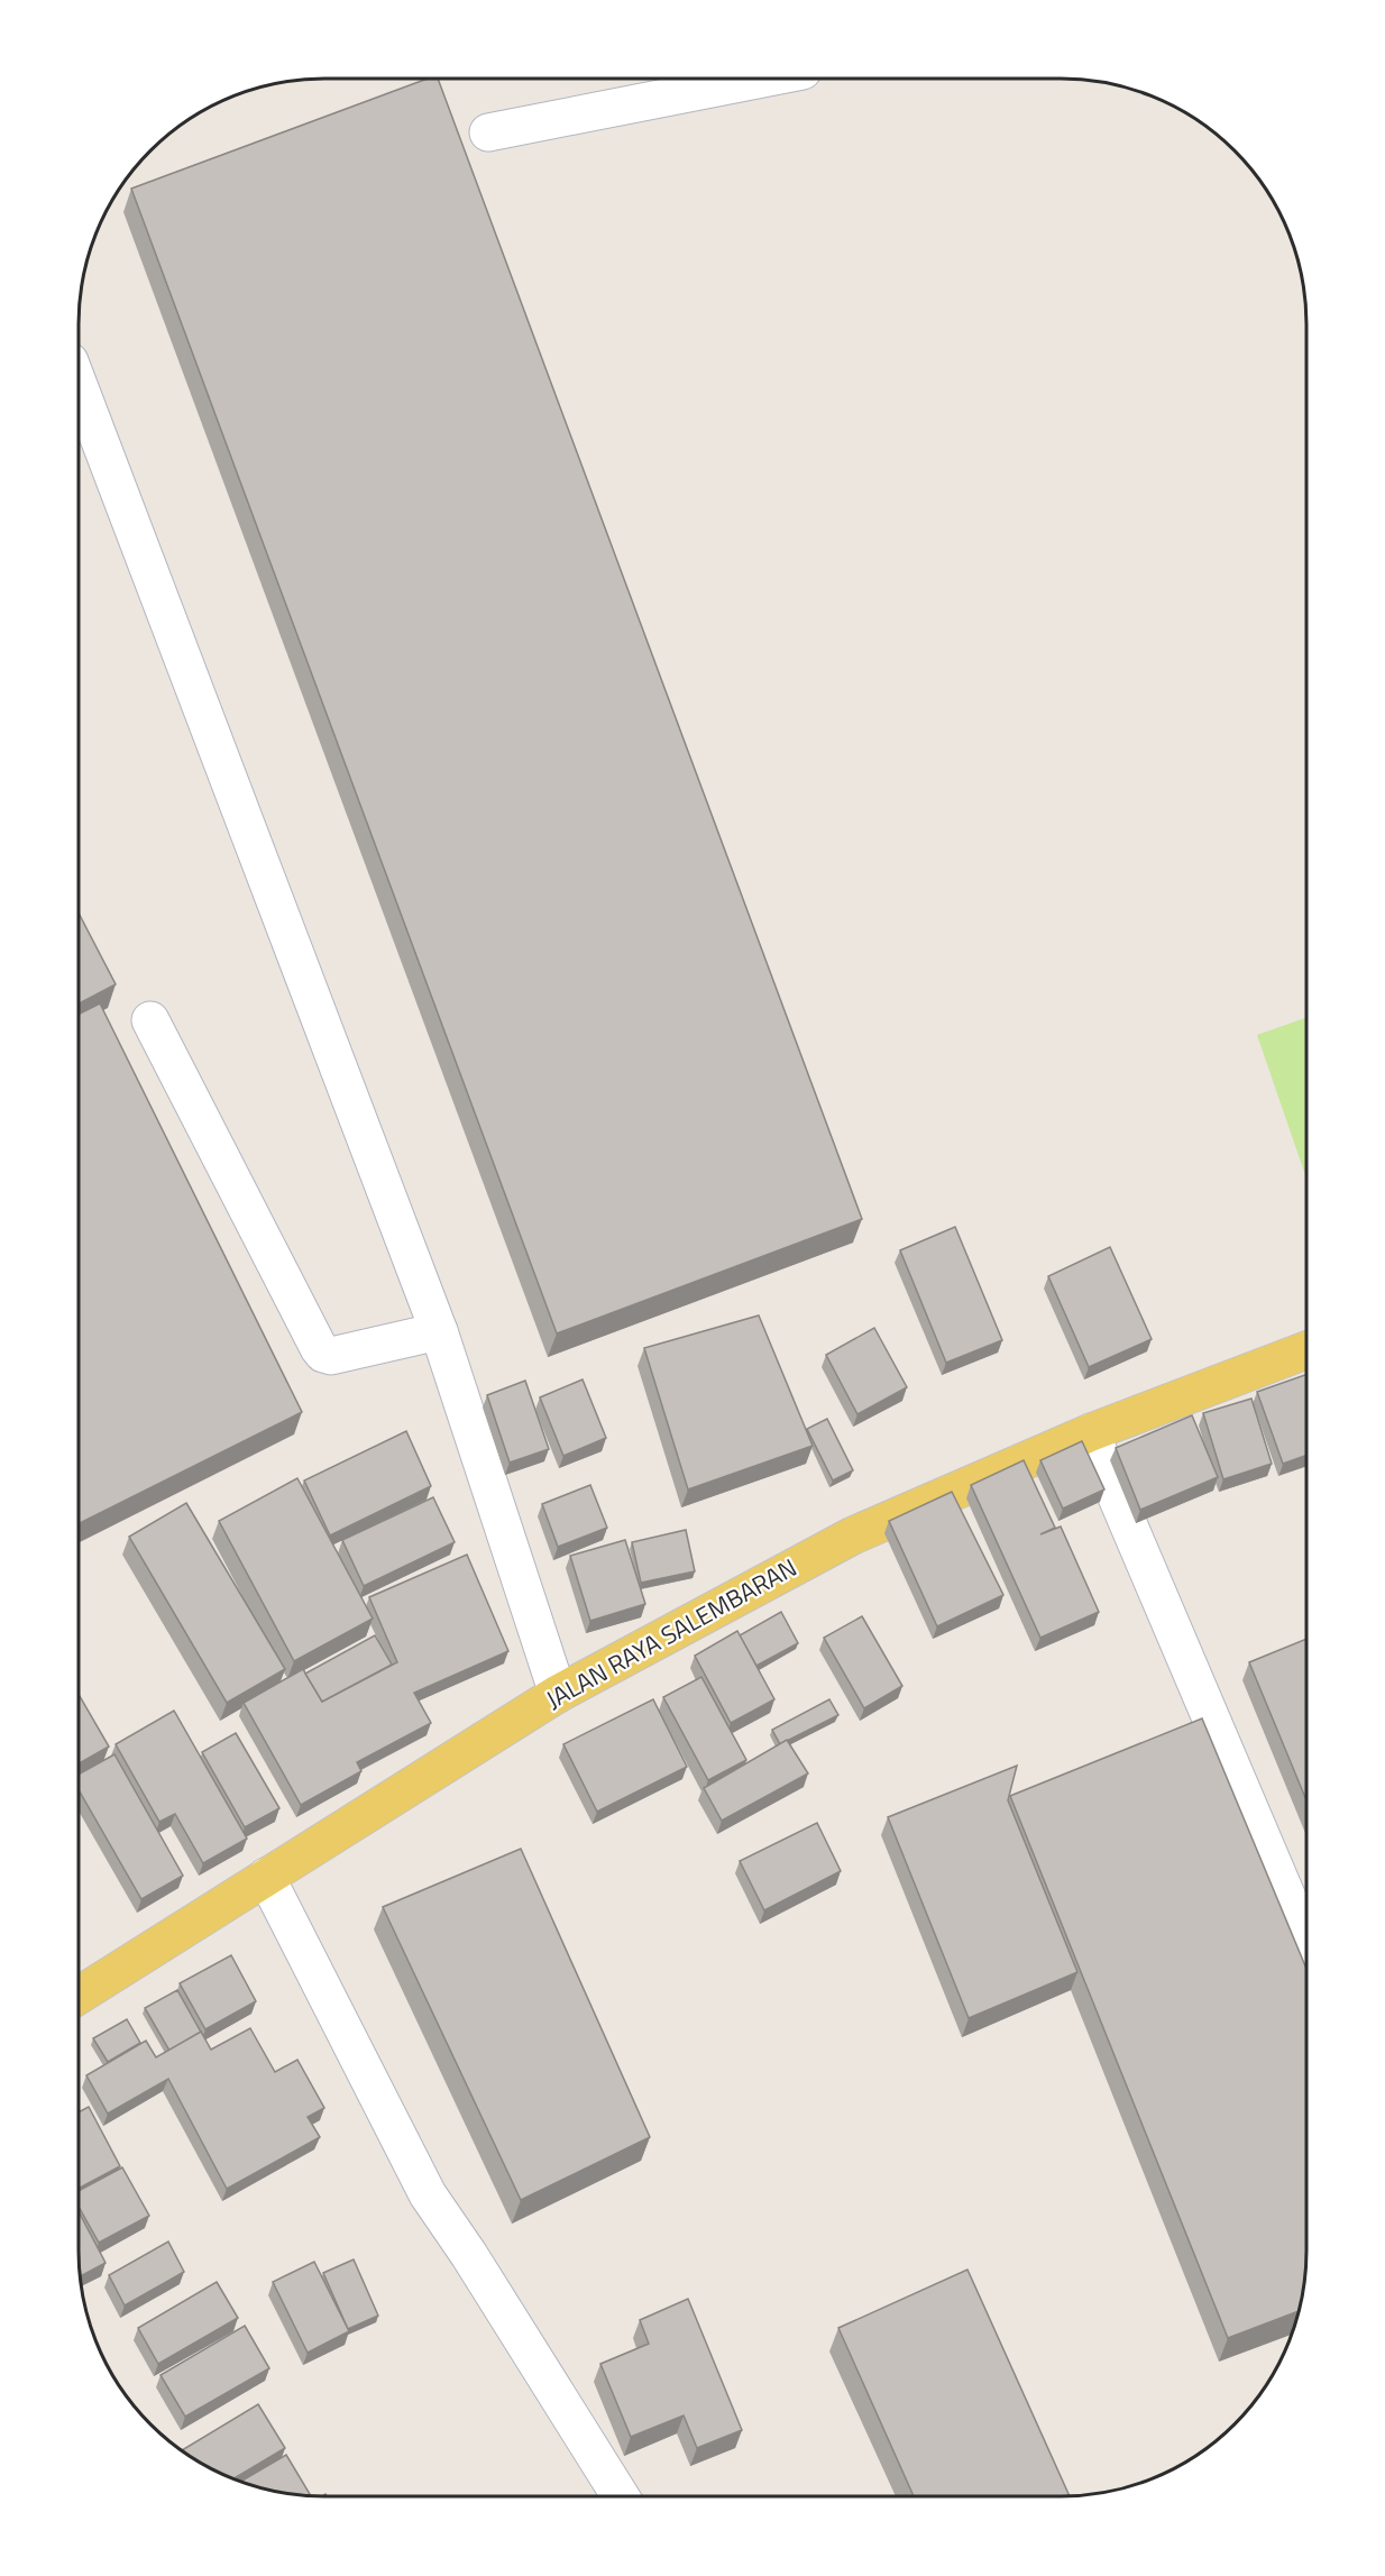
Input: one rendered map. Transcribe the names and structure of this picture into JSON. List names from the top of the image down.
{
  "streets": {
    "main road": ["JALAN RAYA SALEMBARAN"]
  }
}
